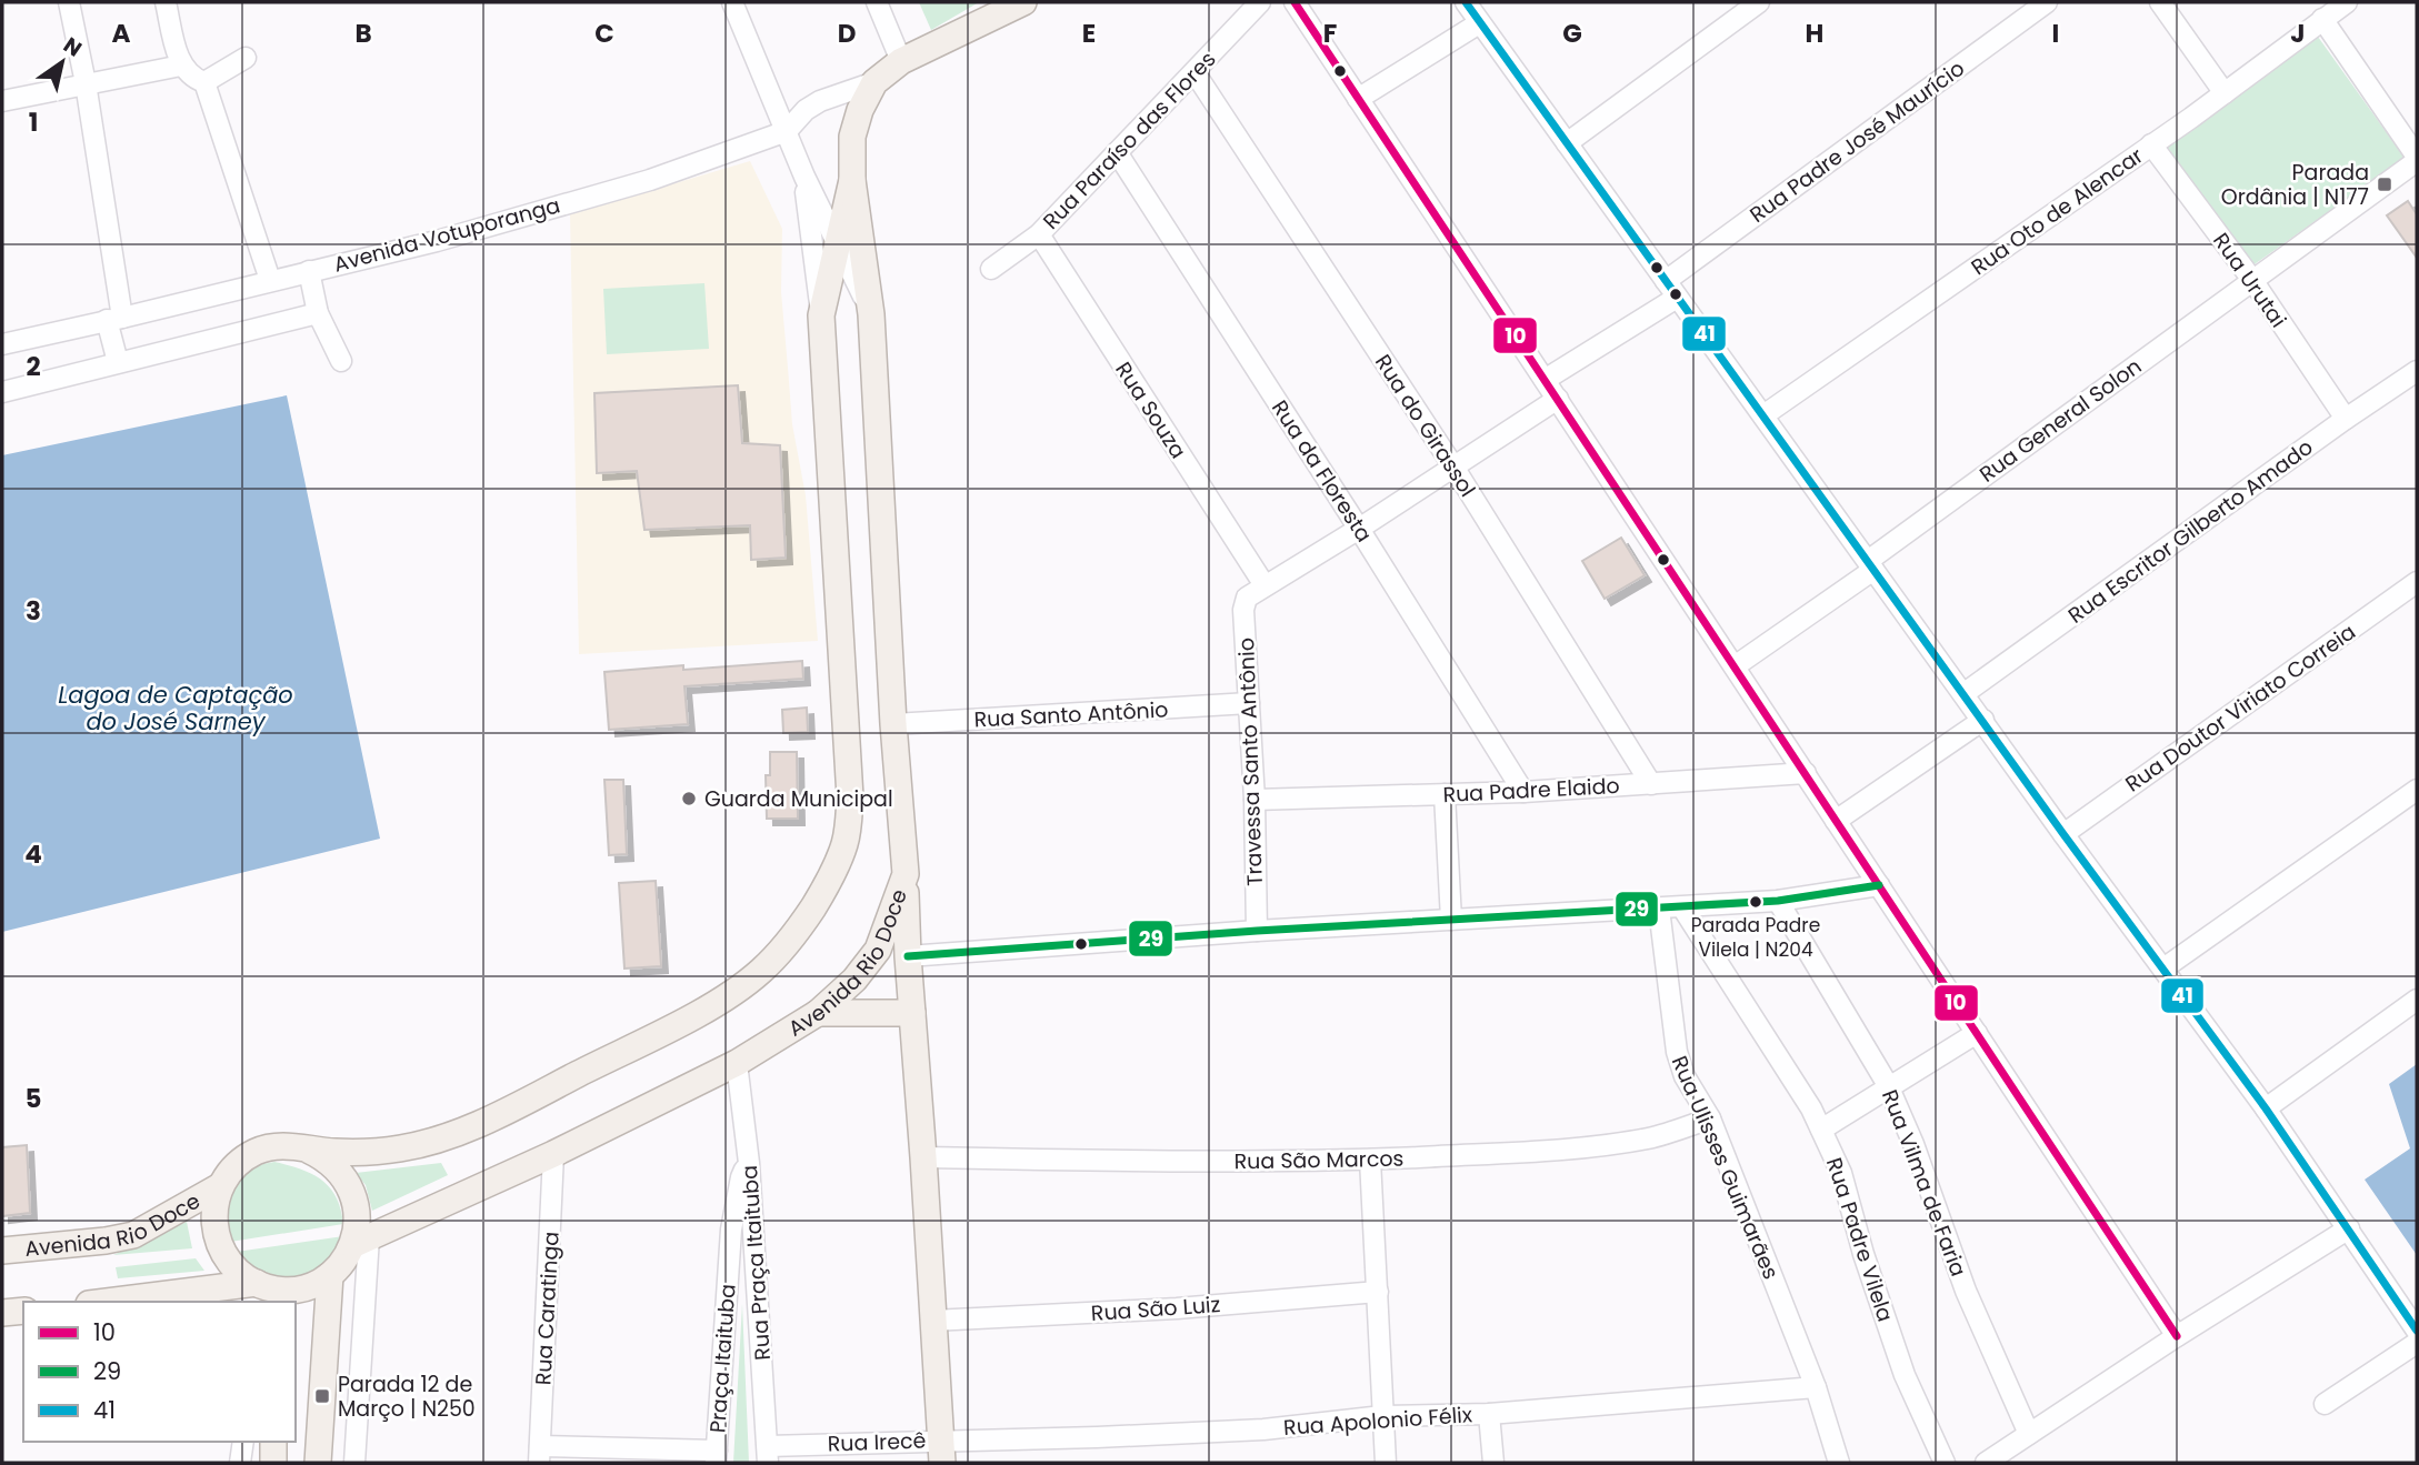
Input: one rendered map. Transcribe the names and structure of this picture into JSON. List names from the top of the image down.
{
  "streets": {
    "main road": ["Avenida Rio Doce"],
    "street": [
      "Rua Paraíso das Flores",
      "Rua Padre José Maurício",
      "Rua Oto de Alencar",
      "Avenida Votuporanga",
      "Rua Urutai",
      "Rua Souza",
      "Rua General Solon",
      "Rua do Girassol",
      "Rua da Floresta",
      "Rua Escritor Gilberto Amado",
      "Rua Doutor Viriato Correia",
      "Rua Santo Antônio",
      "Travessa Santo Antônio",
      "Rua Padre Elaido",
      "Rua São Marcos",
      "Rua Ulisses Guimarães",
      "Rua Vilma de Faria",
      "Rua Padre Vilela",
      "Rua Praça Itaituba",
      "Rua Caratinga",
      "Rua São Luiz",
      "Praça Itaituba",
      "Rua Apolonio Félix",
      "Rua Irecê"
    ]
  },
  "crossings": [
    ["Rua Paraíso das Flores", "Rua Souza"],
    ["Rua Paraíso das Flores", "Rua do Girassol"],
    ["Rua Paraíso das Flores", "Rua da Floresta"],
    ["Rua Oto de Alencar", "Rua Urutai"],
    ["Avenida Votuporanga", "Avenida Rio Doce"],
    ["Rua Urutai", "Rua General Solon"],
    ["Rua Urutai", "Rua Escritor Gilberto Amado"],
    ["Rua Souza", "Travessa Santo Antônio"],
    ["Rua do Girassol", "Rua Padre Elaido"],
    ["Rua da Floresta", "Rua Padre Elaido"],
    ["Rua Santo Antônio", "Travessa Santo Antônio"],
    ["Rua Santo Antônio", "Avenida Rio Doce"],
    ["Travessa Santo Antônio", "Rua Padre Elaido"],
    ["Avenida Rio Doce", "Rua Praça Itaituba"],
    ["Avenida Rio Doce", "Rua Caratinga"],
    ["Rua São Marcos", "Rua Ulisses Guimarães"],
    ["Rua Ulisses Guimarães", "Rua Apolonio Félix"],
    ["Rua Praça Itaituba", "Praça Itaituba"],
    ["Rua Praça Itaituba", "Rua Irecê"],
    ["Rua Apolonio Félix", "Rua Irecê"]
  ],
  "water": ["Lagoa de Captação do José Sarney"],
  "places": {
    "transit": ["Parada Ordânia | N177", "Parada 12 de Março | N250"],
    "other": ["Guarda Municipal", "Parada Padre Vilela | N204"]
  },
  "lines": ["transit line 10", "transit line 41", "transit line 29"],
  "legend": ["10", "29", "41"],
  "north": "top right",
  "grid": {
    "columns": [
      "A",
      "B",
      "C",
      "D",
      "E",
      "F",
      "G",
      "H",
      "I",
      "J"
    ],
    "rows": [
      "1",
      "2",
      "3",
      "4",
      "5"
    ]
  }
}
